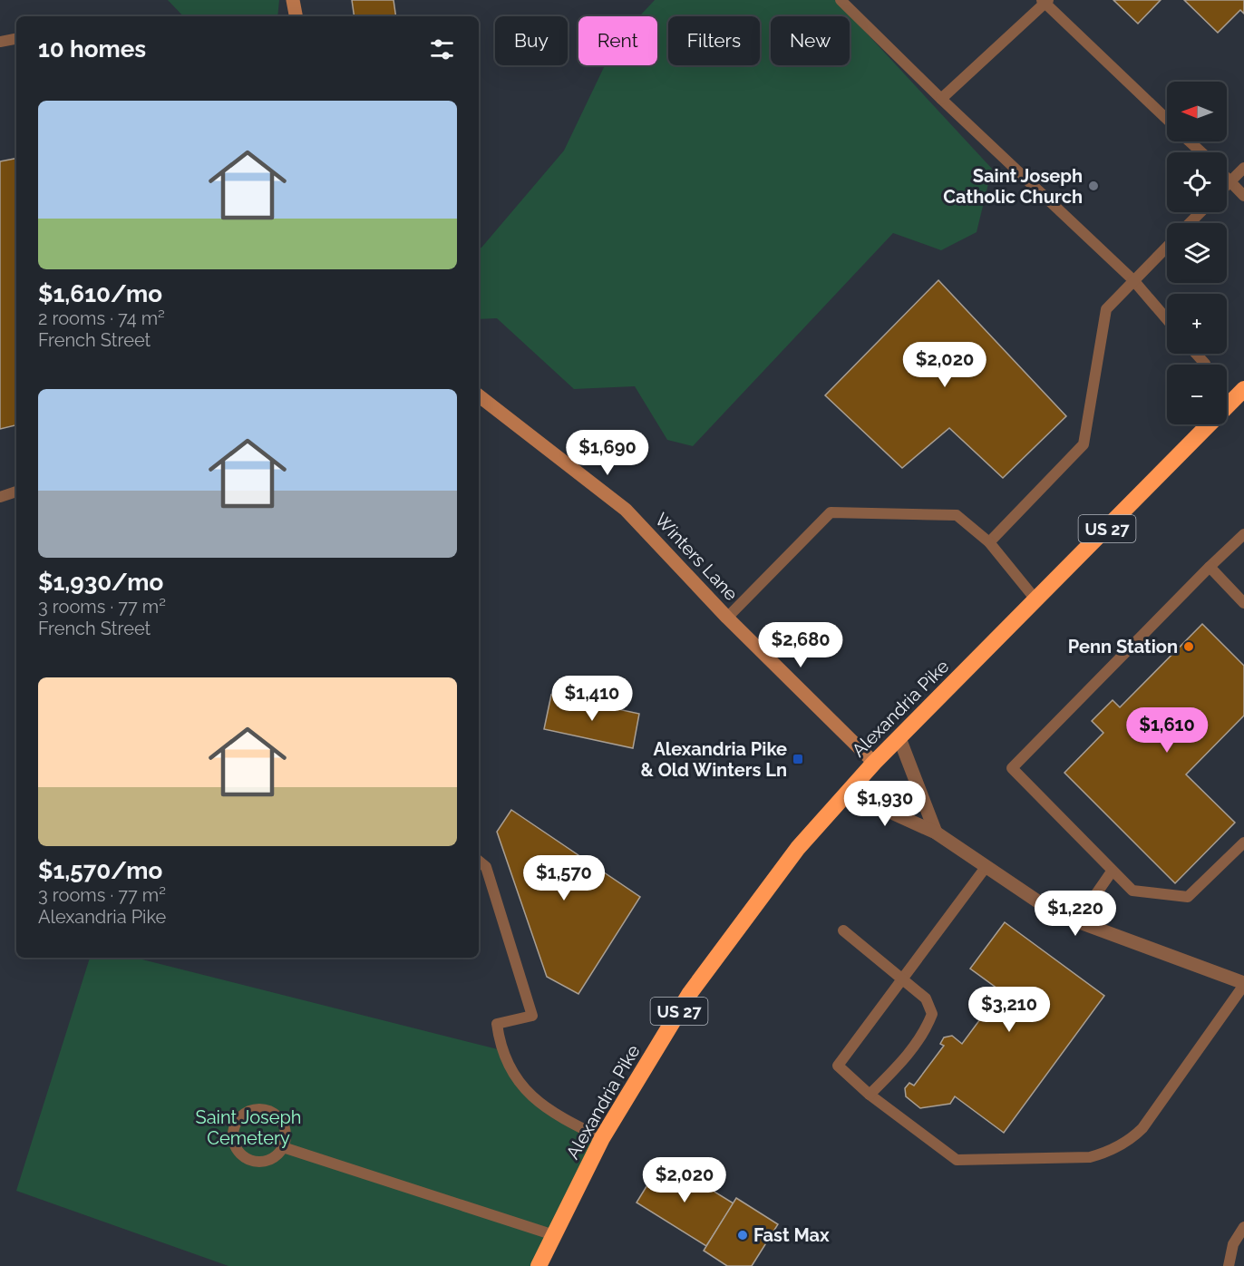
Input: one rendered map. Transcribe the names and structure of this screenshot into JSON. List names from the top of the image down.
{
  "streets": {
    "highway": ["US 27", "Alexandria Pike"],
    "street": ["Winters Lane"]
  },
  "crossings": [
    ["Winters Lane", "Alexandria Pike"]
  ],
  "parks": ["Saint Joseph Cemetery"],
  "places": {
    "other": ["Saint Joseph Catholic Church", "Penn Station", "Fast Max"],
    "transit": ["Alexandria Pike & Old Winters Ln"]
  },
  "north": "left",
  "page": {
    "chip": [
      "Buy",
      "Rent",
      "Filters",
      "New"
    ],
    "heading": "10 homes",
    "map_buttons": ["+", "−"],
    "list": [
      {
        "name": "$1,610/mo",
        "note": "2 rooms · 74 m² · French Street"
      },
      {
        "name": "$1,930/mo",
        "note": "3 rooms · 77 m² · French Street"
      },
      {
        "name": "$1,570/mo",
        "note": "3 rooms · 77 m² · Alexandria Pike"
      }
    ],
    "price": [
      "$2,020",
      "$1,690",
      "$2,680",
      "$1,410",
      "$1,610",
      "$1,930",
      "$1,570",
      "$1,220",
      "$3,210",
      "$2,020"
    ]
  }
}
